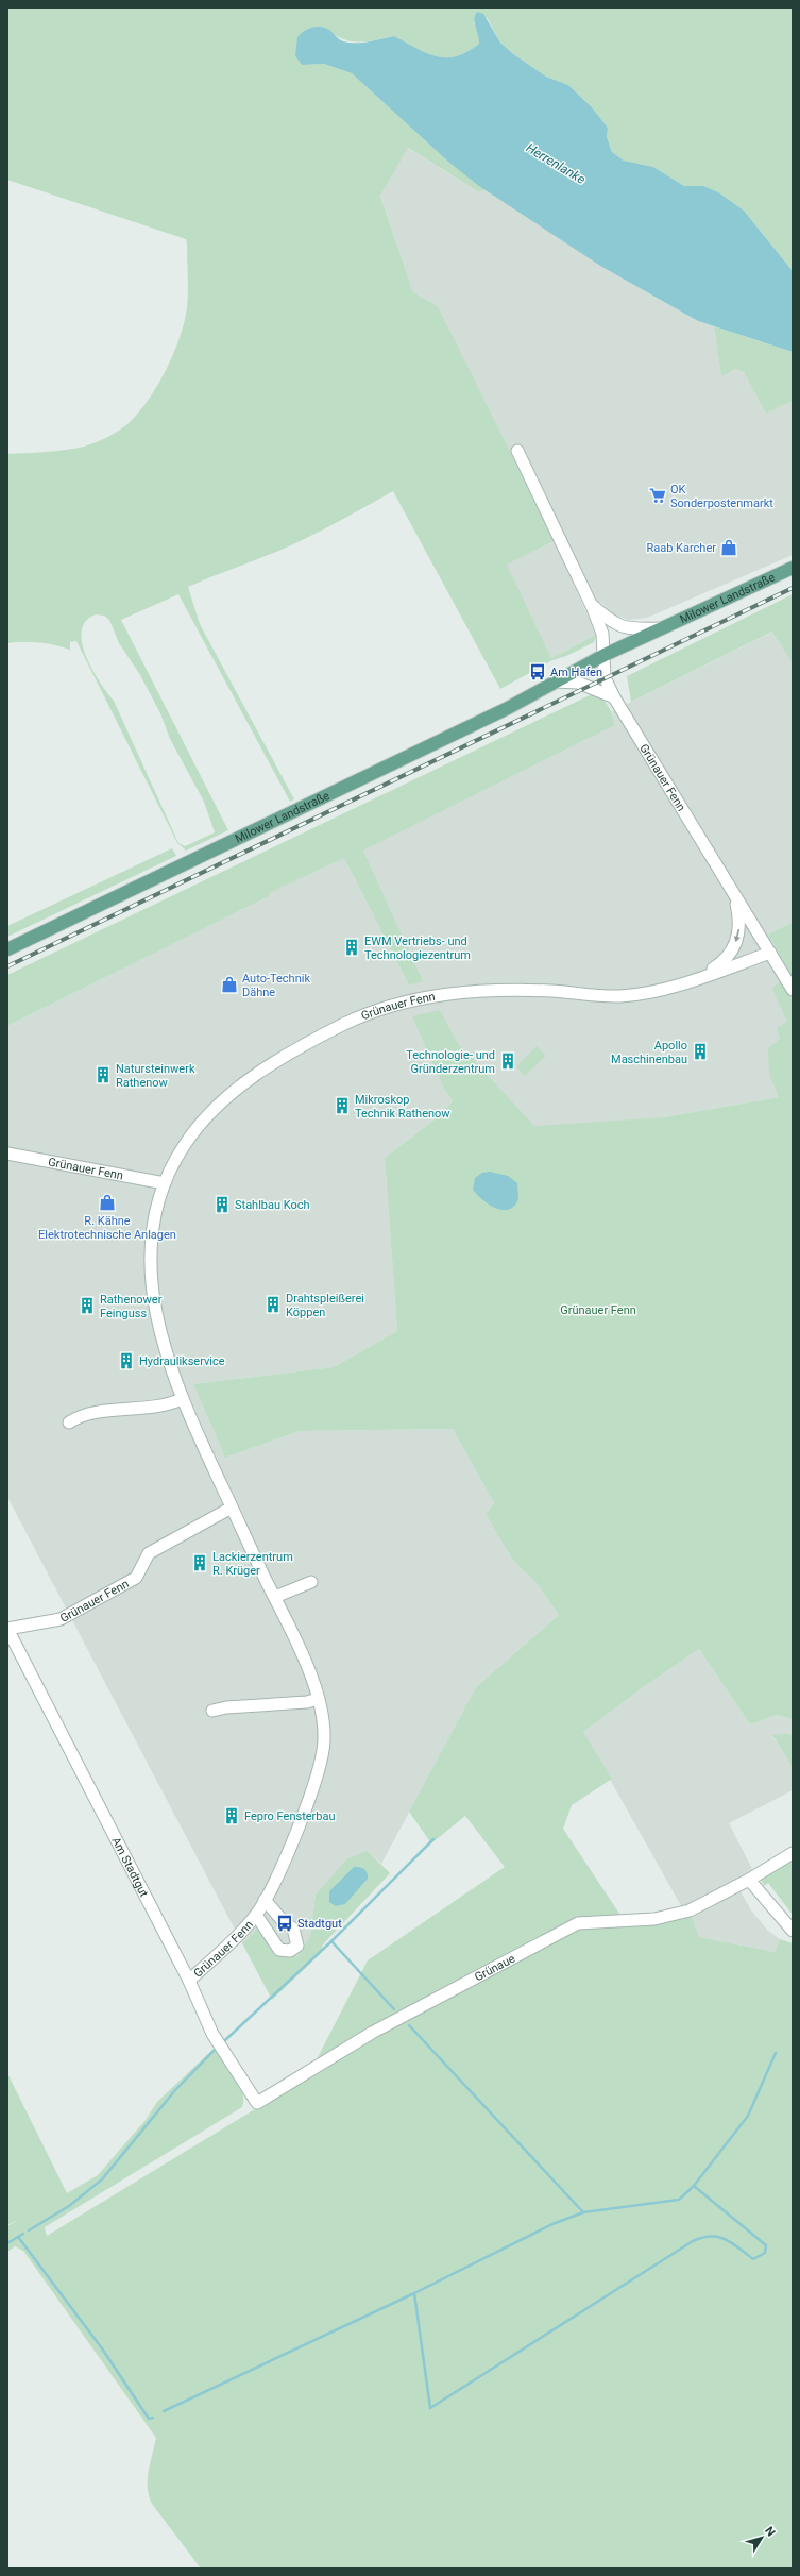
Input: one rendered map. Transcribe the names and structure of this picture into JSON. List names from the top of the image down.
{
  "streets": {
    "main road": ["Milower Landstraße"],
    "street": ["Grünauer Fenn", "Am Stadtgut", "Grünaue"]
  },
  "crossings": [
    ["Milower Landstraße", "Grünauer Fenn"],
    ["Grünauer Fenn", "Am Stadtgut"],
    ["Am Stadtgut", "Grünaue"]
  ],
  "water": ["Herrenlanke"],
  "parks": ["Grünauer Fenn"],
  "places": {
    "supermarket": ["OK Sonderpostenmarkt"],
    "shop": ["Raab Karcher", "Auto-Technik Dähne", "R. Kähne Elektrotechnische Anlagen"],
    "bus stop": ["Am Hafen", "Stadtgut"],
    "building": [
      "EWM Vertriebs- und Technologiezentrum",
      "Apollo Maschinenbau",
      "Technologie- und Gründerzentrum",
      "Natursteinwerk Rathenow",
      "Mikroskop Technik Rathenow",
      "Stahlbau Koch",
      "Drahtspleißerei Köppen",
      "Rathenower Feinguss",
      "Hydraulikservice",
      "Lackierzentrum R. Krüger",
      "Fepro Fensterbau"
    ]
  },
  "north": "top right"
}
